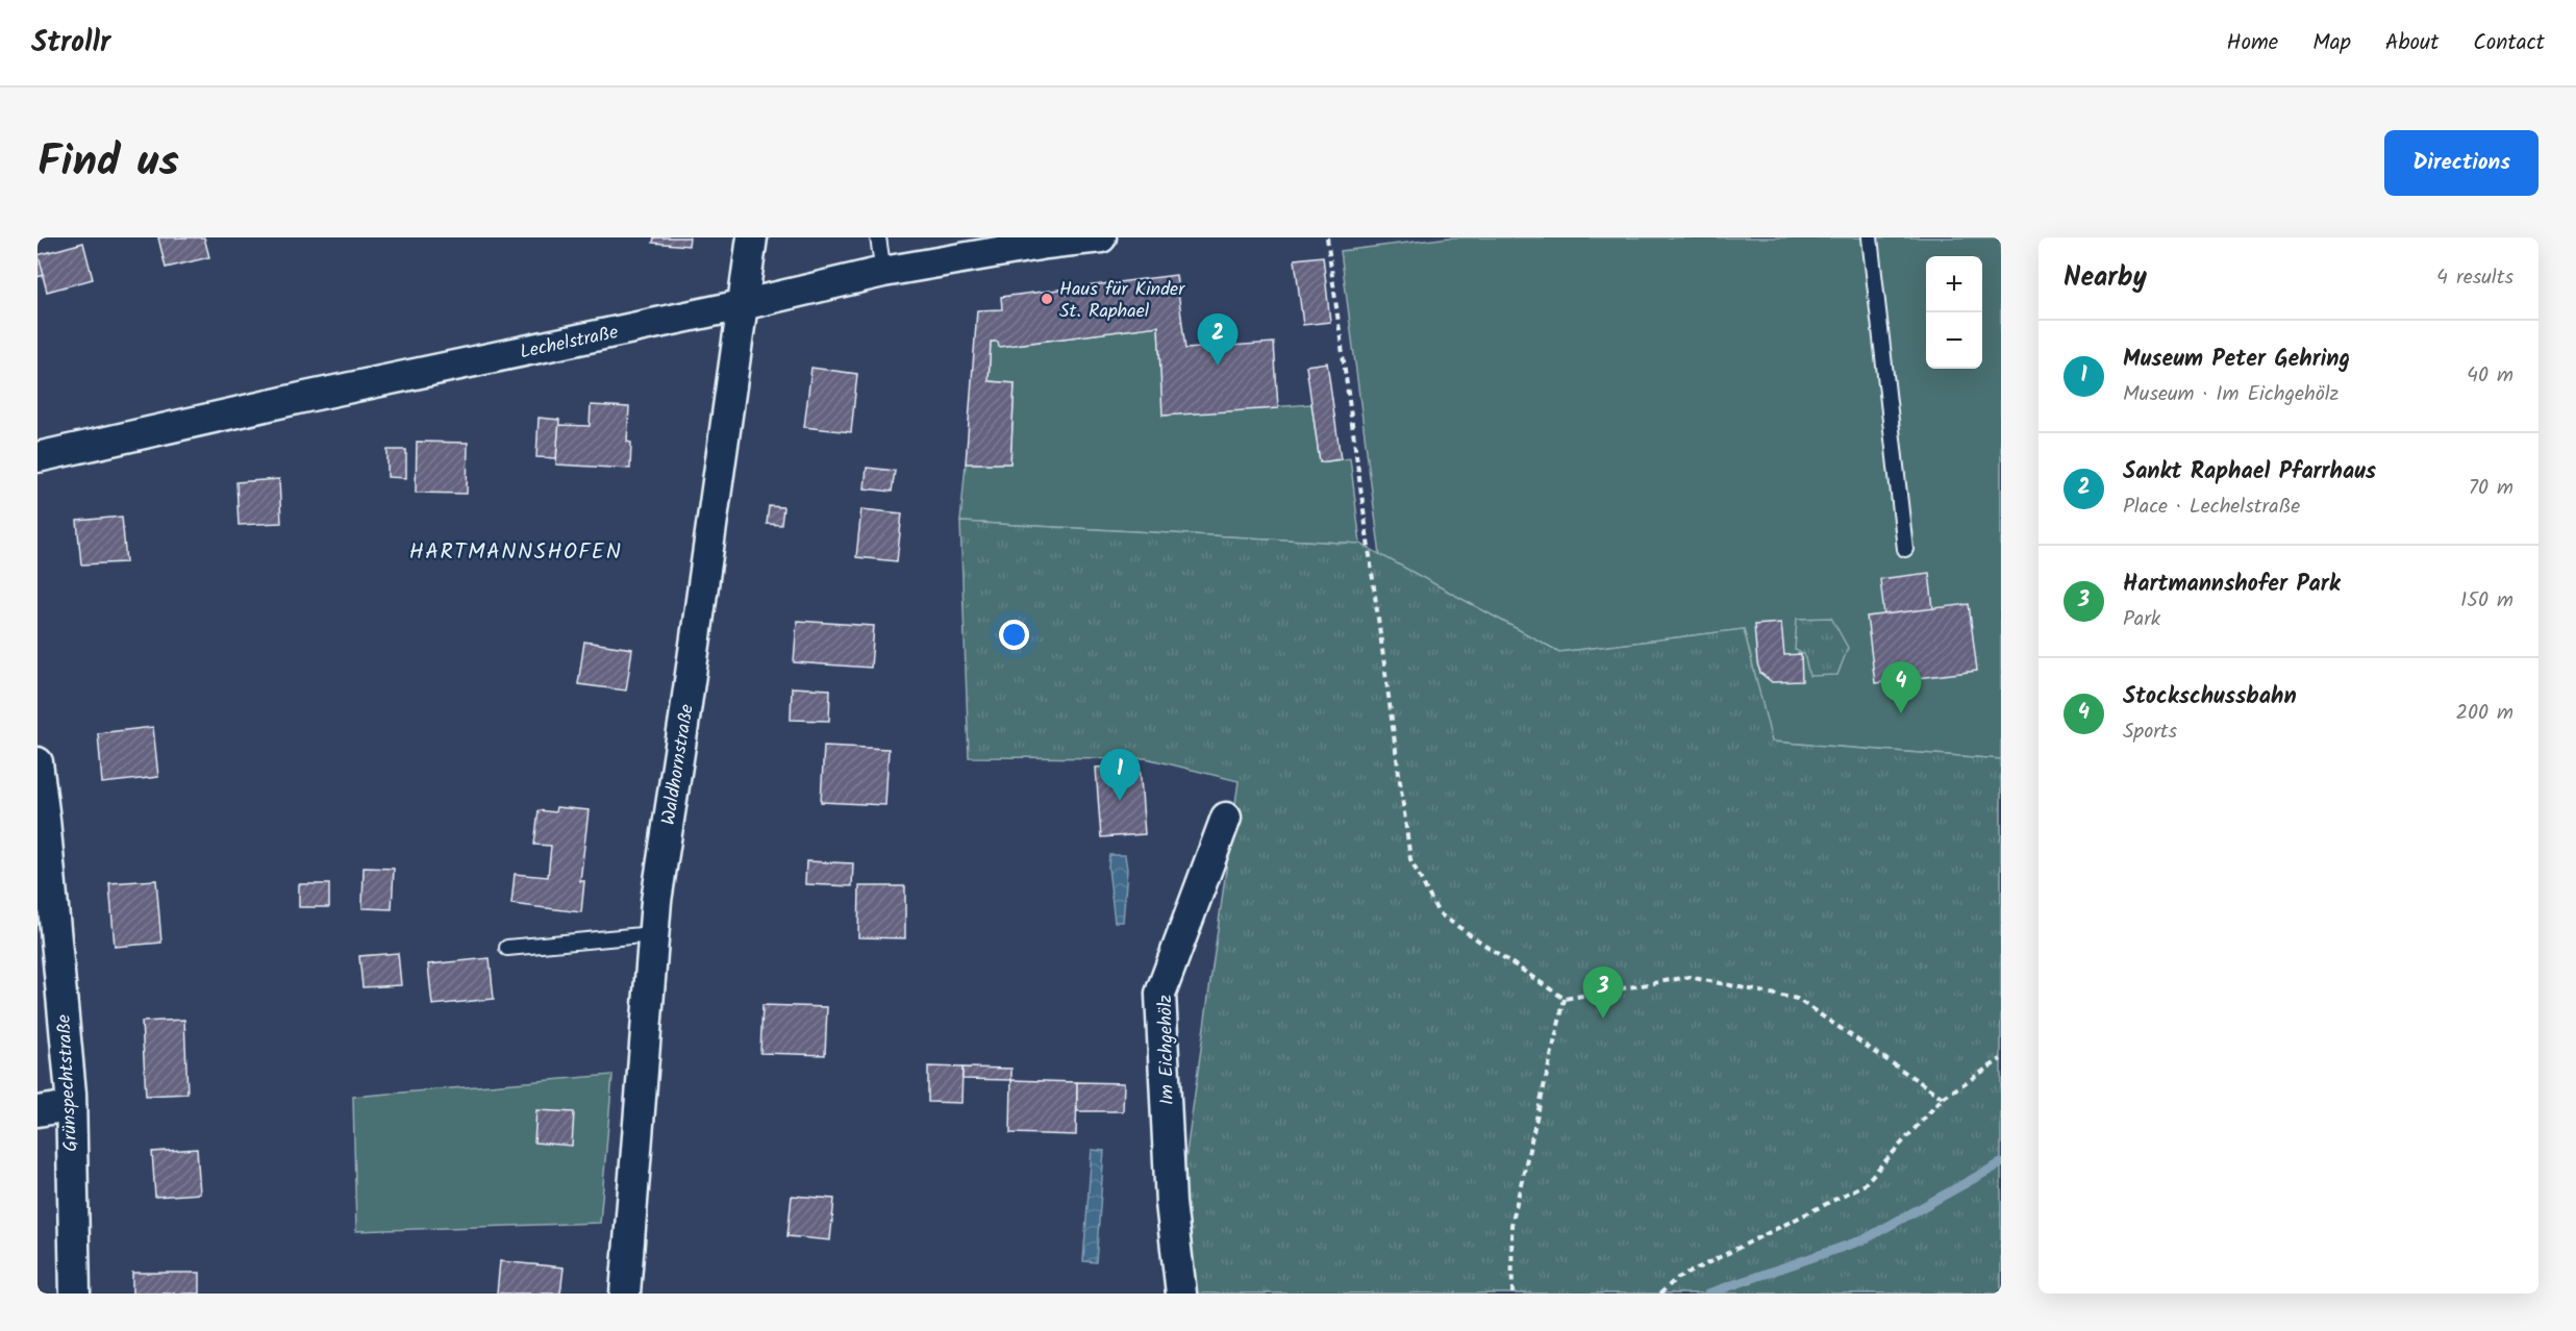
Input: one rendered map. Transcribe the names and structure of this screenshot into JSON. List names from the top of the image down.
{
  "streets": {
    "street": [
      "Lechelstraße",
      "Waldhornstraße",
      "Im Eichgehölz",
      "Grünspechtstraße"
    ]
  },
  "crossings": [
    ["Lechelstraße", "Waldhornstraße"]
  ],
  "districts": ["HARTMANNSHOFEN"],
  "places": ["Haus für Kinder St. Raphael"],
  "page": {
    "header": "Strollr",
    "nav": [
      "Home",
      "Map",
      "About",
      "Contact"
    ],
    "title": "Find us",
    "buttons": "Directions",
    "heading": ["Nearby", "4 results"],
    "map_buttons": ["+", "−"],
    "pins": [
      "2",
      "4",
      "1",
      "3"
    ],
    "list": [
      {
        "mark": "1",
        "name": "Museum Peter Gehring",
        "note": "Museum · Im Eichgehölz",
        "value": "40 m"
      },
      {
        "mark": "2",
        "name": "Sankt Raphael Pfarrhaus",
        "note": "Place · Lechelstraße",
        "value": "70 m"
      },
      {
        "mark": "3",
        "name": "Hartmannshofer Park",
        "note": "Park",
        "value": "150 m"
      },
      {
        "mark": "4",
        "name": "Stockschussbahn",
        "note": "Sports",
        "value": "200 m"
      }
    ]
  }
}
